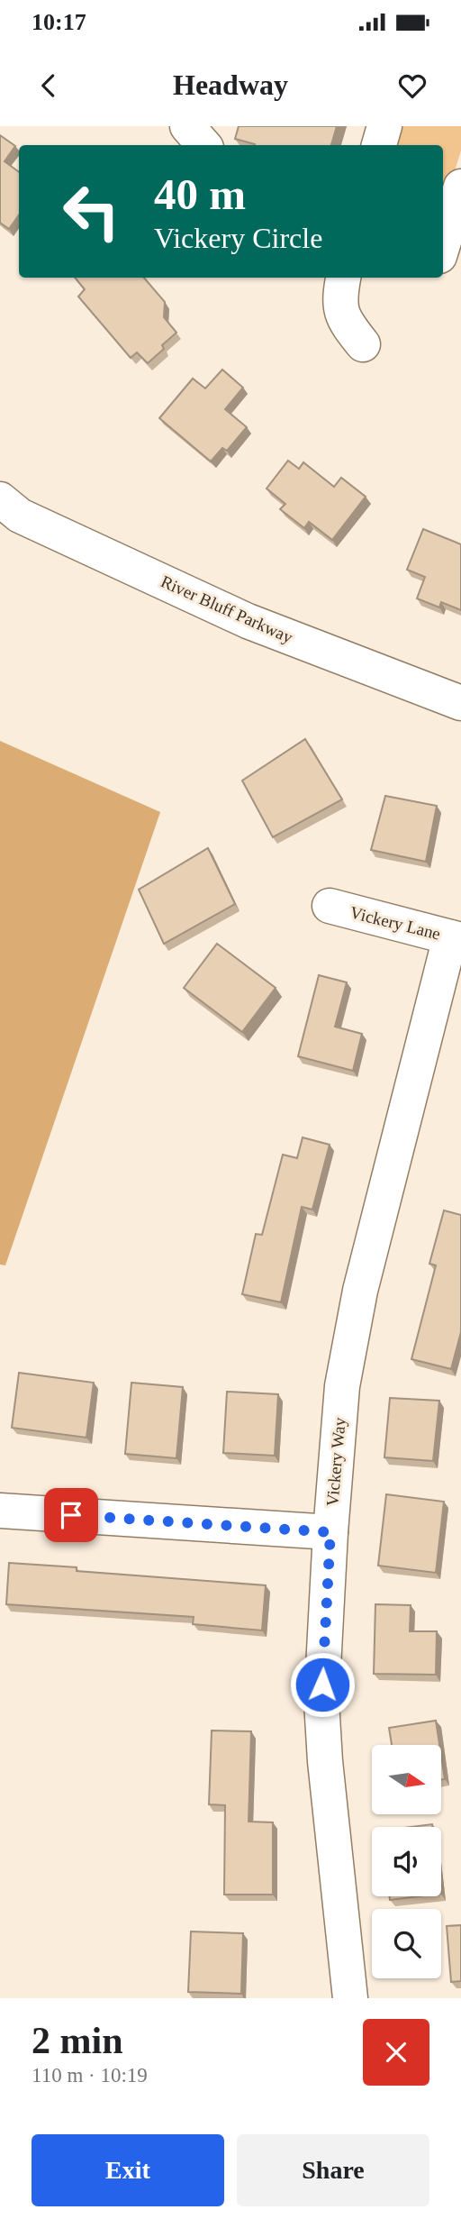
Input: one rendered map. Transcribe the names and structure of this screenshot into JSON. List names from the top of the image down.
{
  "streets": {
    "street": ["River Bluff Parkway", "Vickery Lane", "Vickery Way"]
  },
  "crossings": [
    ["Vickery Lane", "Vickery Way"]
  ],
  "north": "right",
  "page": {
    "status": "10:17",
    "header": "Headway",
    "turn": ["40 m", "Vickery Circle"],
    "heading": ["2 min", "110 m · 10:19"],
    "buttons": ["Exit", "Share"]
  }
}
